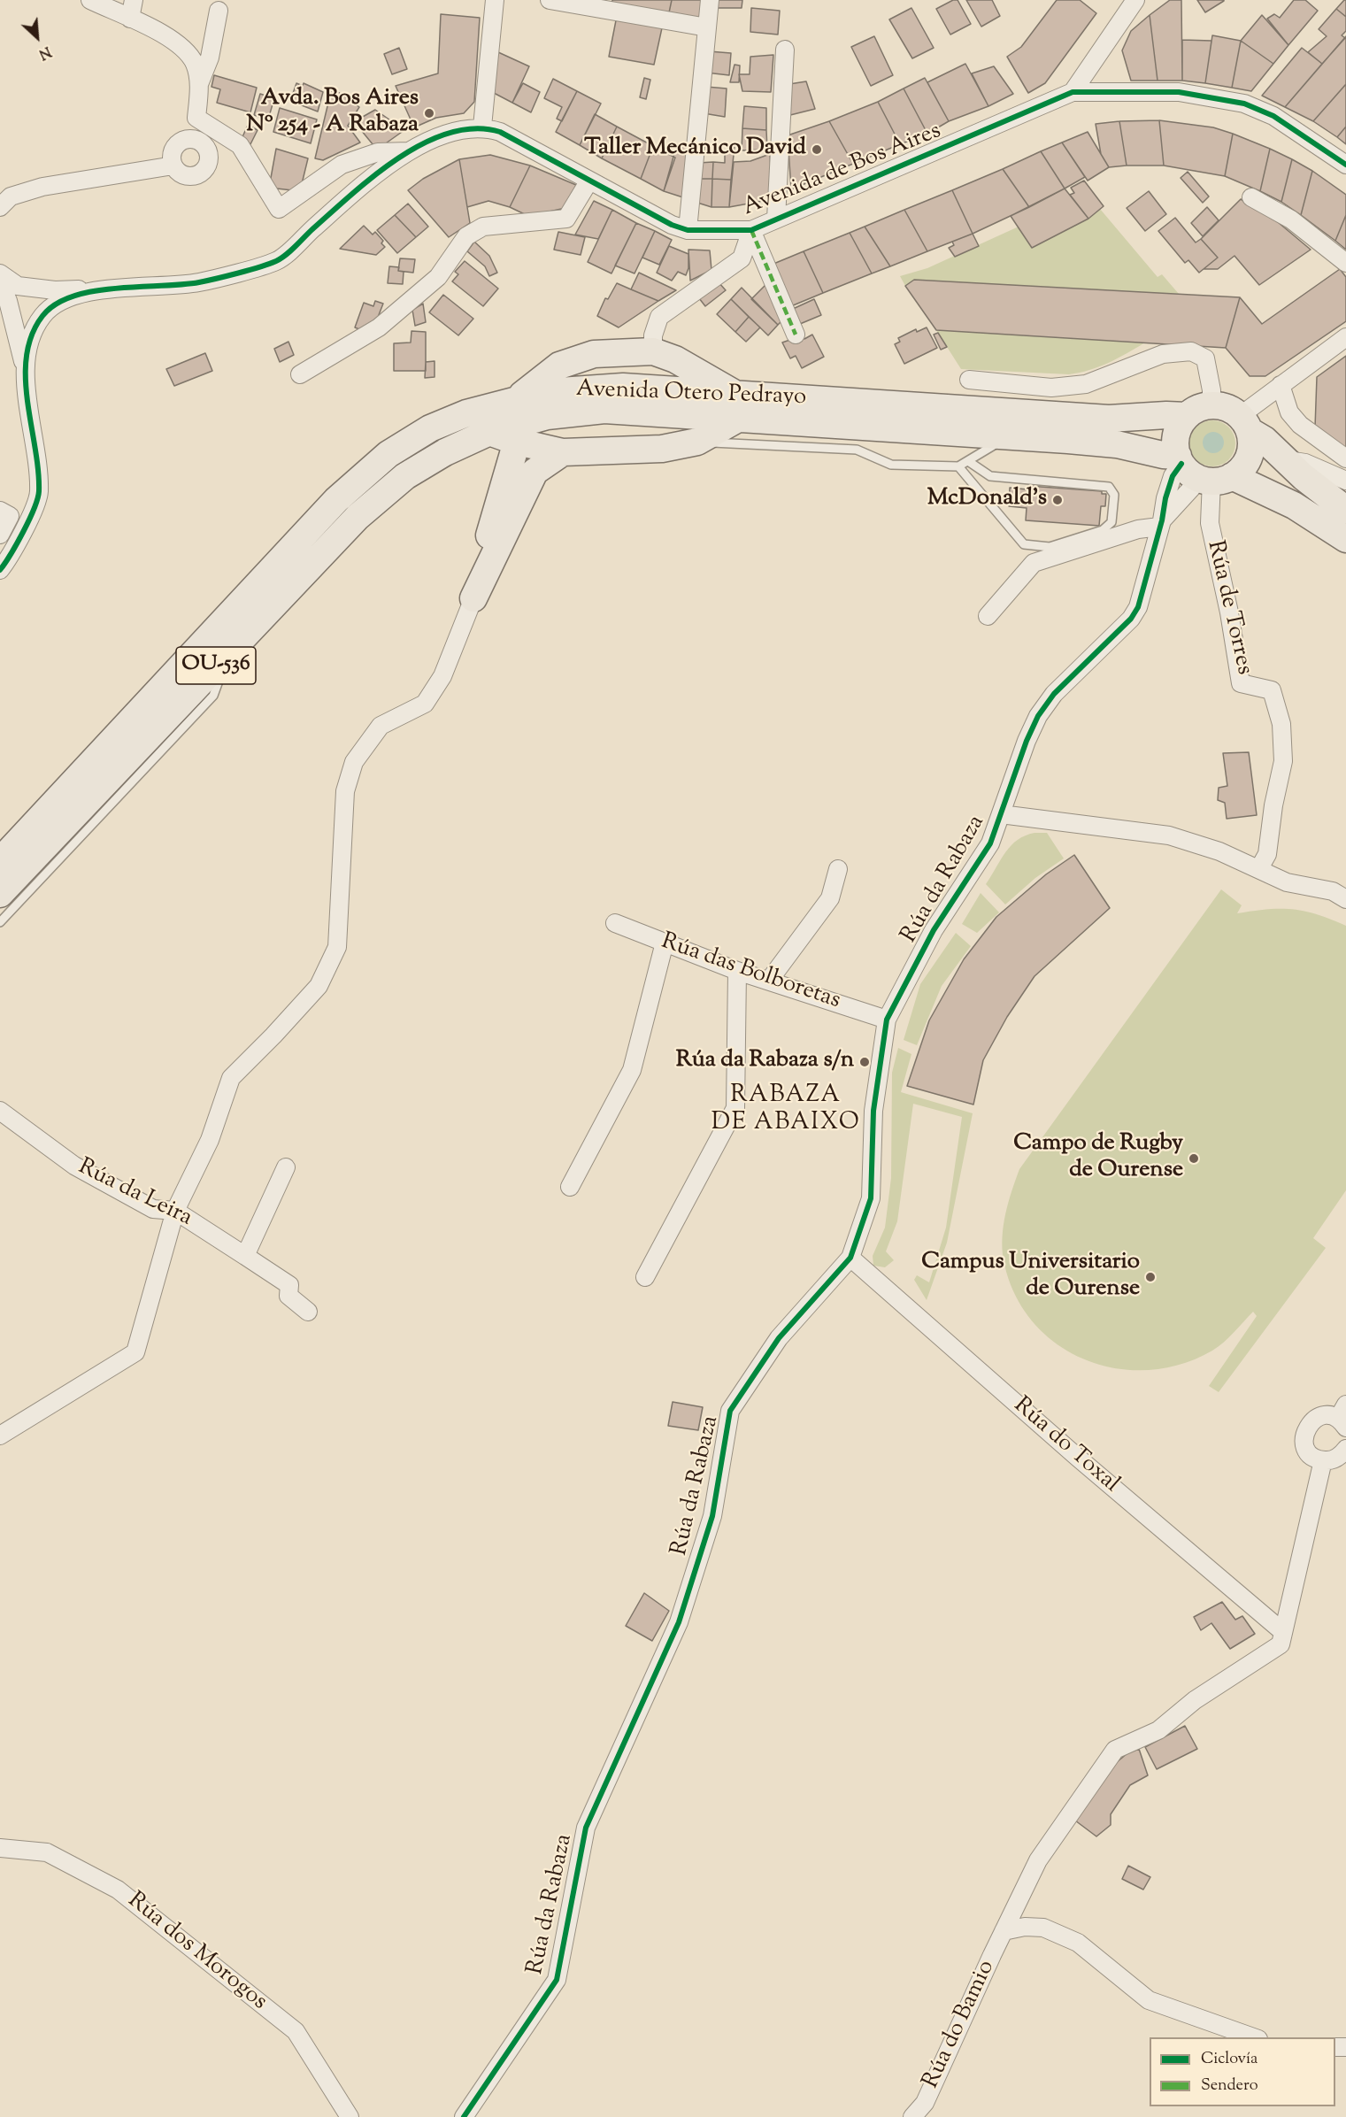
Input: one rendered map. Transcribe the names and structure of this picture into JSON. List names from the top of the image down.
{
  "streets": {
    "main road": ["Avenida Otero Pedrayo", "OU-536"],
    "street": [
      "Avenida de Bos Aires",
      "Rúa de Torres",
      "Rúa da Rabaza",
      "Rúa das Bolboretas",
      "Rúa da Leira",
      "Rúa do Toxal",
      "Rúa dos Morogos",
      "Rúa do Bamio"
    ]
  },
  "crossings": [
    ["Avenida Otero Pedrayo", "Rúa de Torres"],
    ["Rúa da Rabaza", "Rúa das Bolboretas"],
    ["Rúa da Rabaza", "Rúa do Toxal"],
    ["Rúa do Toxal", "Rúa do Bamio"]
  ],
  "districts": ["RABAZA DE ABAIXO"],
  "places": [
    "Avda. Bos Aires Nº 254 - A Rabaza",
    "Taller Mecánico David",
    "McDonald's",
    "Rúa da Rabaza s/n",
    "Campo de Rugby de Ourense",
    "Campus Universitario de Ourense"
  ],
  "legend": ["Ciclovía", "Sendero"],
  "north": "bottom right"
}
